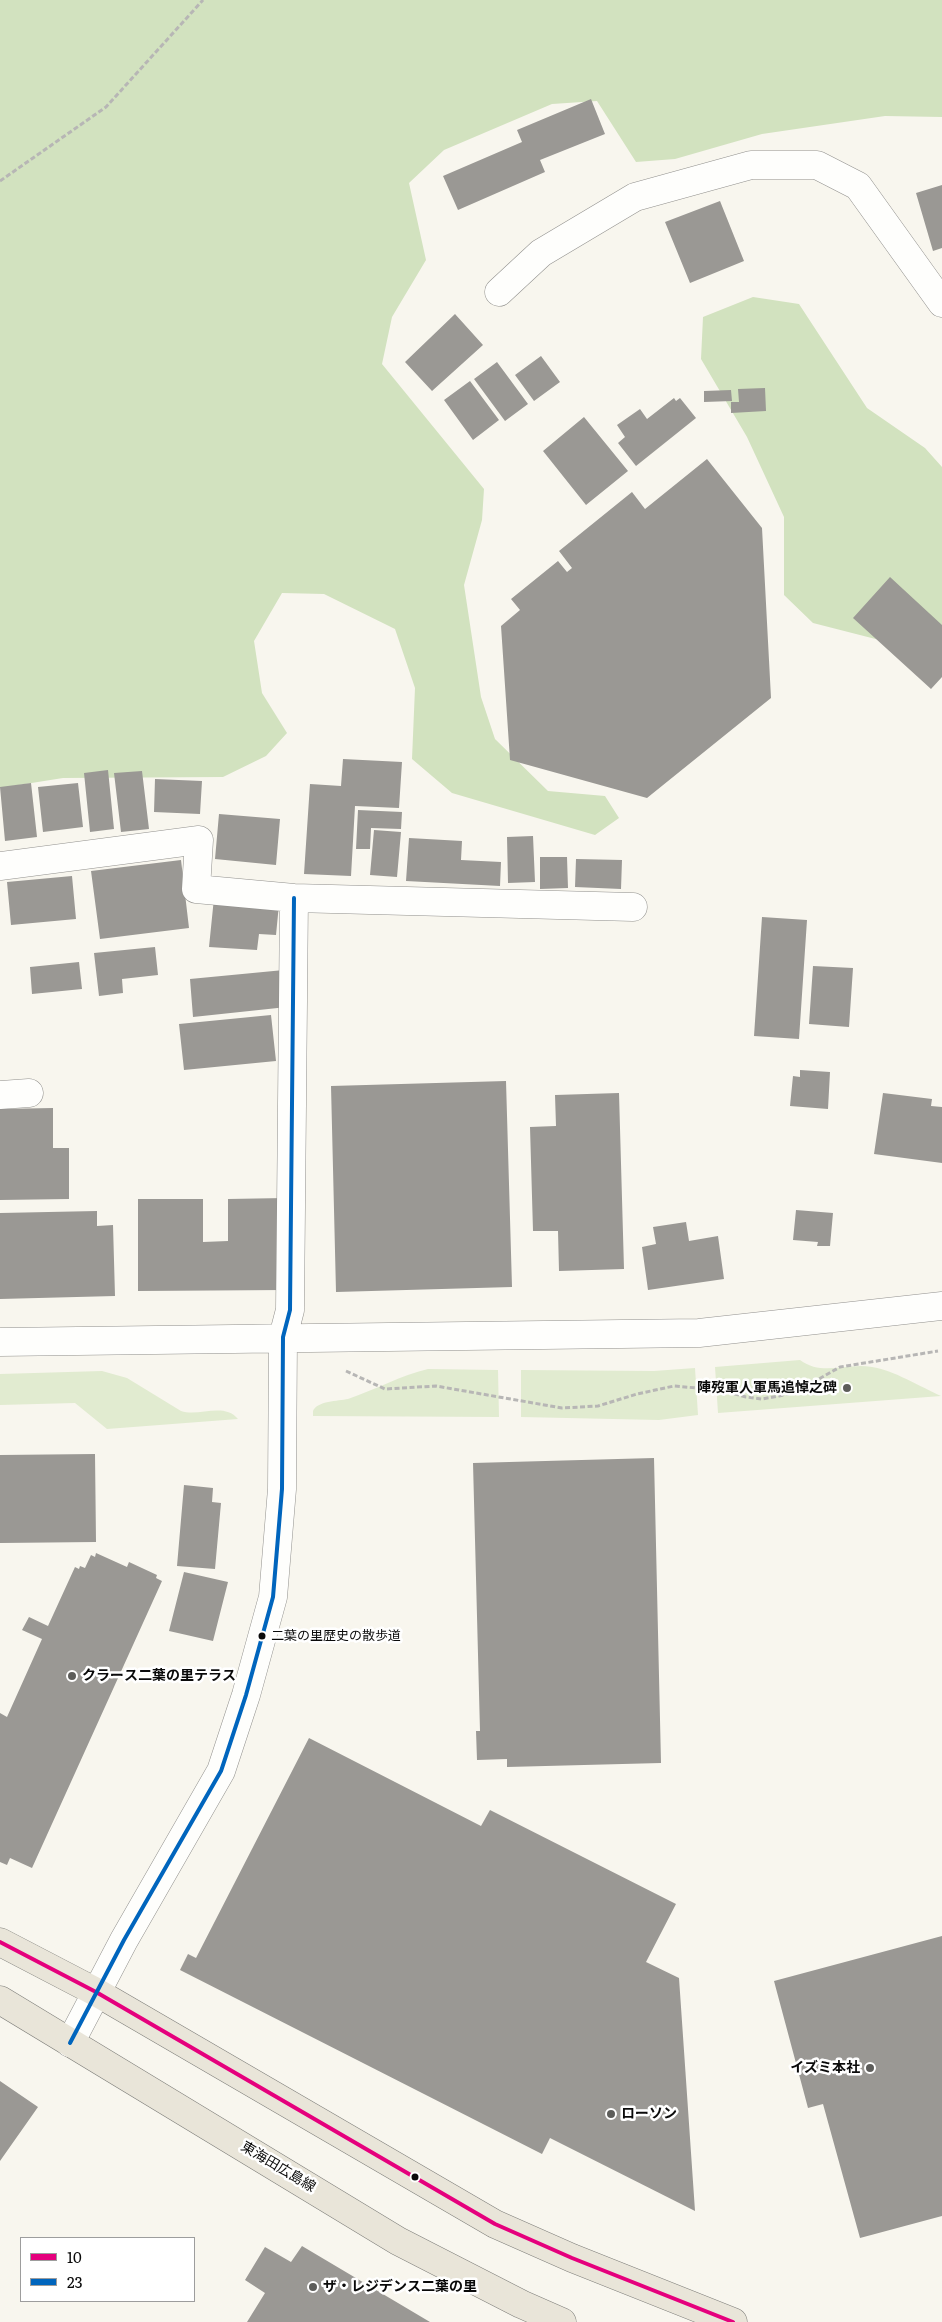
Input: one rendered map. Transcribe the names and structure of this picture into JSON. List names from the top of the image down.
{
  "streets": {
    "main road": ["東海田広島線"]
  },
  "places": [
    "陣歿軍人軍馬追悼之碑",
    "二葉の里歴史の散歩道",
    "クラース二葉の里テラス",
    "イズミ本社",
    "ローソン",
    "ザ・レジデンス二葉の里"
  ],
  "lines": ["transit line 23", "transit line 10"],
  "legend": ["10", "23"]
}
